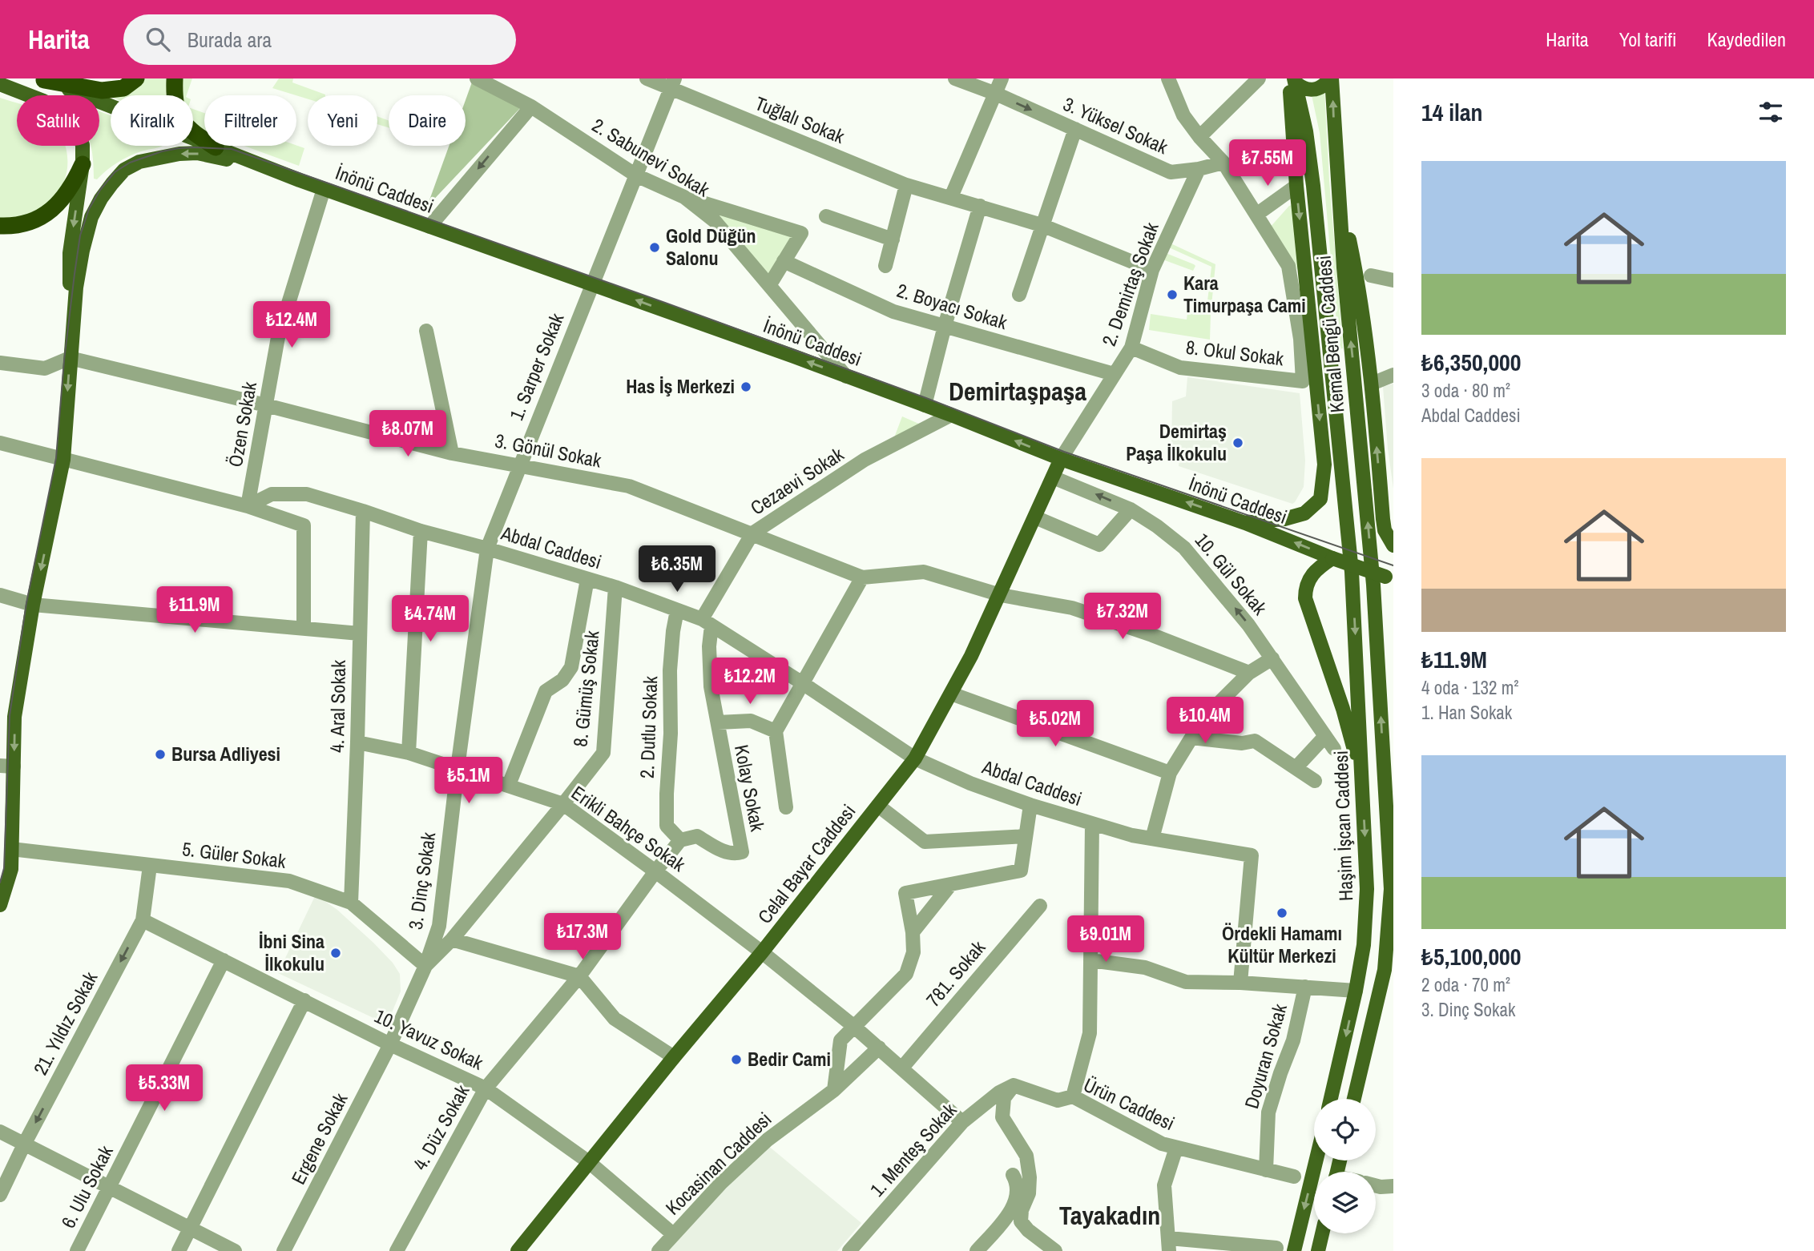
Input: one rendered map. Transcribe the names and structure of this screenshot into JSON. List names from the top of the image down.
{
  "streets": {
    "main road": [
      "İnönü Caddesi",
      "Kemal Bengü Caddesi",
      "Haşim İşcan Caddesi",
      "Celal Bayar Caddesi"
    ],
    "street": [
      "Tuğlalı Sokak",
      "3. Yüksel Sokak",
      "2. Sabunevi Sokak",
      "2. Demirtaş Sokak",
      "2. Boyacı Sokak",
      "8. Okul Sokak",
      "1. Sarper Sokak",
      "Özen Sokak",
      "3. Gönül Sokak",
      "Cezaevi Sokak",
      "Abdal Caddesi",
      "10. Gül Sokak",
      "8. Gümüş Sokak",
      "4. Aral Sokak",
      "2. Dutlu Sokak",
      "Kolay Sokak",
      "Erikli Bahçe Sokak",
      "5. Güler Sokak",
      "3. Dinç Sokak",
      "781. Sokak",
      "21. Yıldız Sokak",
      "10. Yavuz Sokak",
      "Doyuran Sokak",
      "Ürün Caddesi",
      "4. Düz Sokak",
      "Ergene Sokak",
      "1. Menteş Sokak",
      "Kocasinan Caddesi",
      "6. Ulu Sokak"
    ]
  },
  "crossings": [
    ["Tuğlalı Sokak", "2. Demirtaş Sokak"],
    ["Tuğlalı Sokak", "1. Sarper Sokak"],
    ["3. Yüksel Sokak", "2. Demirtaş Sokak"],
    ["2. Sabunevi Sokak", "İnönü Caddesi"],
    ["2. Sabunevi Sokak", "1. Sarper Sokak"],
    ["İnönü Caddesi", "2. Demirtaş Sokak"],
    ["İnönü Caddesi", "Kemal Bengü Caddesi"],
    ["İnönü Caddesi", "1. Sarper Sokak"],
    ["İnönü Caddesi", "Özen Sokak"],
    ["İnönü Caddesi", "Cezaevi Sokak"],
    ["İnönü Caddesi", "Celal Bayar Caddesi"],
    ["2. Demirtaş Sokak", "2. Boyacı Sokak"],
    ["2. Demirtaş Sokak", "8. Okul Sokak"],
    ["2. Demirtaş Sokak", "Celal Bayar Caddesi"],
    ["Kemal Bengü Caddesi", "Haşim İşcan Caddesi"],
    ["1. Sarper Sokak", "3. Gönül Sokak"],
    ["1. Sarper Sokak", "Abdal Caddesi"],
    ["1. Sarper Sokak", "3. Dinç Sokak"],
    ["Özen Sokak", "3. Gönül Sokak"],
    ["Özen Sokak", "Abdal Caddesi"],
    ["3. Gönül Sokak", "Cezaevi Sokak"],
    ["Cezaevi Sokak", "Abdal Caddesi"],
    ["Cezaevi Sokak", "Kolay Sokak"],
    ["Abdal Caddesi", "8. Gümüş Sokak"],
    ["Abdal Caddesi", "4. Aral Sokak"],
    ["Abdal Caddesi", "2. Dutlu Sokak"],
    ["Abdal Caddesi", "Kolay Sokak"],
    ["Abdal Caddesi", "Celal Bayar Caddesi"],
    ["Abdal Caddesi", "3. Dinç Sokak"],
    ["10. Gül Sokak", "Celal Bayar Caddesi"],
    ["8. Gümüş Sokak", "Erikli Bahçe Sokak"],
    ["8. Gümüş Sokak", "5. Güler Sokak"],
    ["8. Gümüş Sokak", "3. Dinç Sokak"],
    ["4. Aral Sokak", "Erikli Bahçe Sokak"],
    ["4. Aral Sokak", "5. Güler Sokak"],
    ["2. Dutlu Sokak", "Kolay Sokak"],
    ["Erikli Bahçe Sokak", "Celal Bayar Caddesi"],
    ["Erikli Bahçe Sokak", "3. Dinç Sokak"],
    ["Erikli Bahçe Sokak", "781. Sokak"],
    ["Erikli Bahçe Sokak", "4. Düz Sokak"],
    ["Erikli Bahçe Sokak", "1. Menteş Sokak"],
    ["5. Güler Sokak", "3. Dinç Sokak"],
    ["5. Güler Sokak", "21. Yıldız Sokak"],
    ["Celal Bayar Caddesi", "10. Yavuz Sokak"],
    ["3. Dinç Sokak", "10. Yavuz Sokak"],
    ["3. Dinç Sokak", "Ergene Sokak"],
    ["21. Yıldız Sokak", "10. Yavuz Sokak"],
    ["10. Yavuz Sokak", "4. Düz Sokak"],
    ["10. Yavuz Sokak", "Ergene Sokak"],
    ["10. Yavuz Sokak", "Kocasinan Caddesi"],
    ["10. Yavuz Sokak", "6. Ulu Sokak"],
    ["Doyuran Sokak", "Ürün Caddesi"],
    ["Ürün Caddesi", "1. Menteş Sokak"]
  ],
  "one_way": ["İnönü Caddesi", "21. Yıldız Sokak"],
  "districts": ["Demirtaşpaşa", "Tayakadın"],
  "places": [
    "Gold Düğün Salonu",
    "Kara Timurpaşa Cami",
    "Has İş Merkezi",
    "Demirtaş Paşa İlkokulu",
    "Bursa Adliyesi",
    "Ördekli Hamamı Kültür Merkezi",
    "İbni Sina İlkokulu",
    "Bedir Cami"
  ],
  "page": {
    "header": "Harita",
    "search": "Burada ara",
    "nav": ["Harita", "Yol tarifi", "Kaydedilen"],
    "heading": "14 ilan",
    "chip": [
      "Satılık",
      "Kiralık",
      "Filtreler",
      "Yeni",
      "Daire"
    ],
    "price": [
      "₺7.55M",
      "₺12.4M",
      "₺8.07M",
      "₺6.35M",
      "₺11.9M",
      "₺7.32M",
      "₺4.74M",
      "₺12.2M",
      "₺10.4M",
      "₺5.02M",
      "₺5.1M",
      "₺17.3M",
      "₺9.01M",
      "₺5.33M"
    ],
    "list": [
      {
        "name": "₺6,350,000",
        "note": "3 oda · 80 m² · Abdal Caddesi"
      },
      {
        "name": "₺11.9M",
        "note": "4 oda · 132 m² · 1. Han Sokak"
      },
      {
        "name": "₺5,100,000",
        "note": "2 oda · 70 m² · 3. Dinç Sokak"
      }
    ]
  }
}
